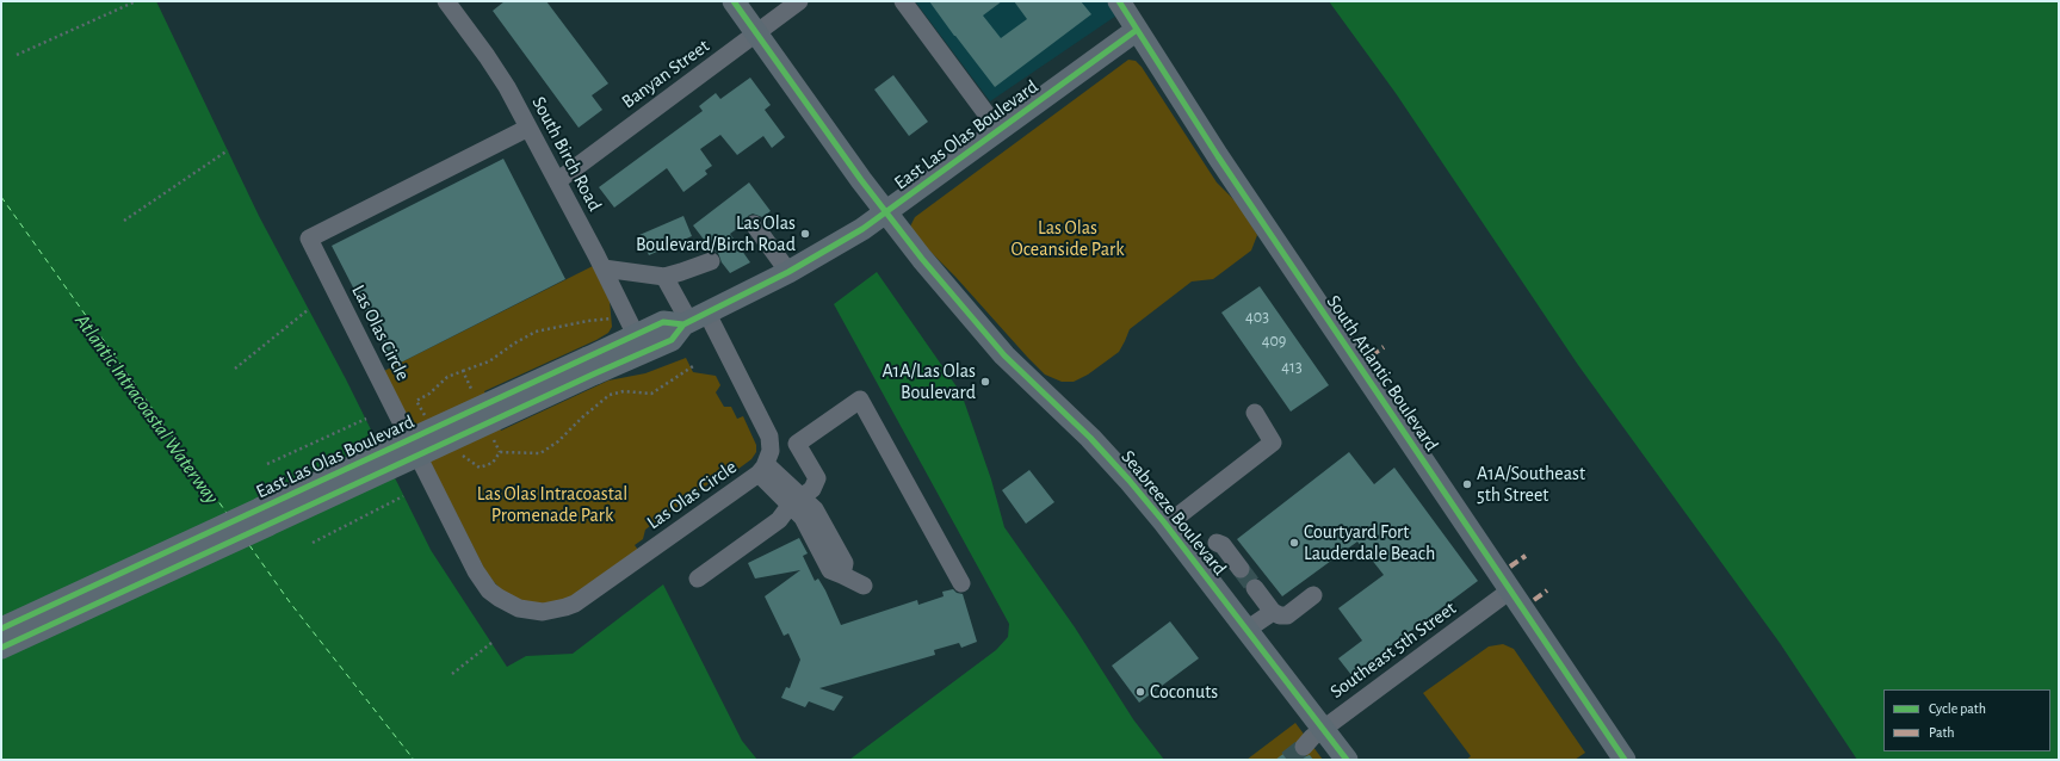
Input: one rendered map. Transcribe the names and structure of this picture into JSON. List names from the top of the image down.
{
  "streets": {
    "main road": ["East Las Olas Boulevard", "South Atlantic Boulevard", "Seabreeze Boulevard"],
    "street": [
      "Banyan Street",
      "South Birch Road",
      "Las Olas Circle",
      "Southeast 5th Street"
    ]
  },
  "crossings": [
    ["Banyan Street", "South Birch Road"],
    ["Banyan Street", "Seabreeze Boulevard"],
    ["East Las Olas Boulevard", "South Birch Road"],
    ["East Las Olas Boulevard", "South Atlantic Boulevard"],
    ["East Las Olas Boulevard", "Seabreeze Boulevard"],
    ["South Birch Road", "Las Olas Circle"],
    ["South Atlantic Boulevard", "Southeast 5th Street"],
    ["Seabreeze Boulevard", "Southeast 5th Street"]
  ],
  "water": ["Atlantic Intracoastal Waterway"],
  "parks": ["Las Olas Oceanside Park", "Las Olas Intracoastal Promenade Park"],
  "places": [
    "Las Olas Boulevard/Birch Road",
    "A1A/Las Olas Boulevard",
    "A1A/Southeast 5th Street",
    "Courtyard Fort Lauderdale Beach",
    "Coconuts"
  ],
  "house_numbers": ["403", "409", "413"],
  "legend": ["Cycle path", "Path"]
}
